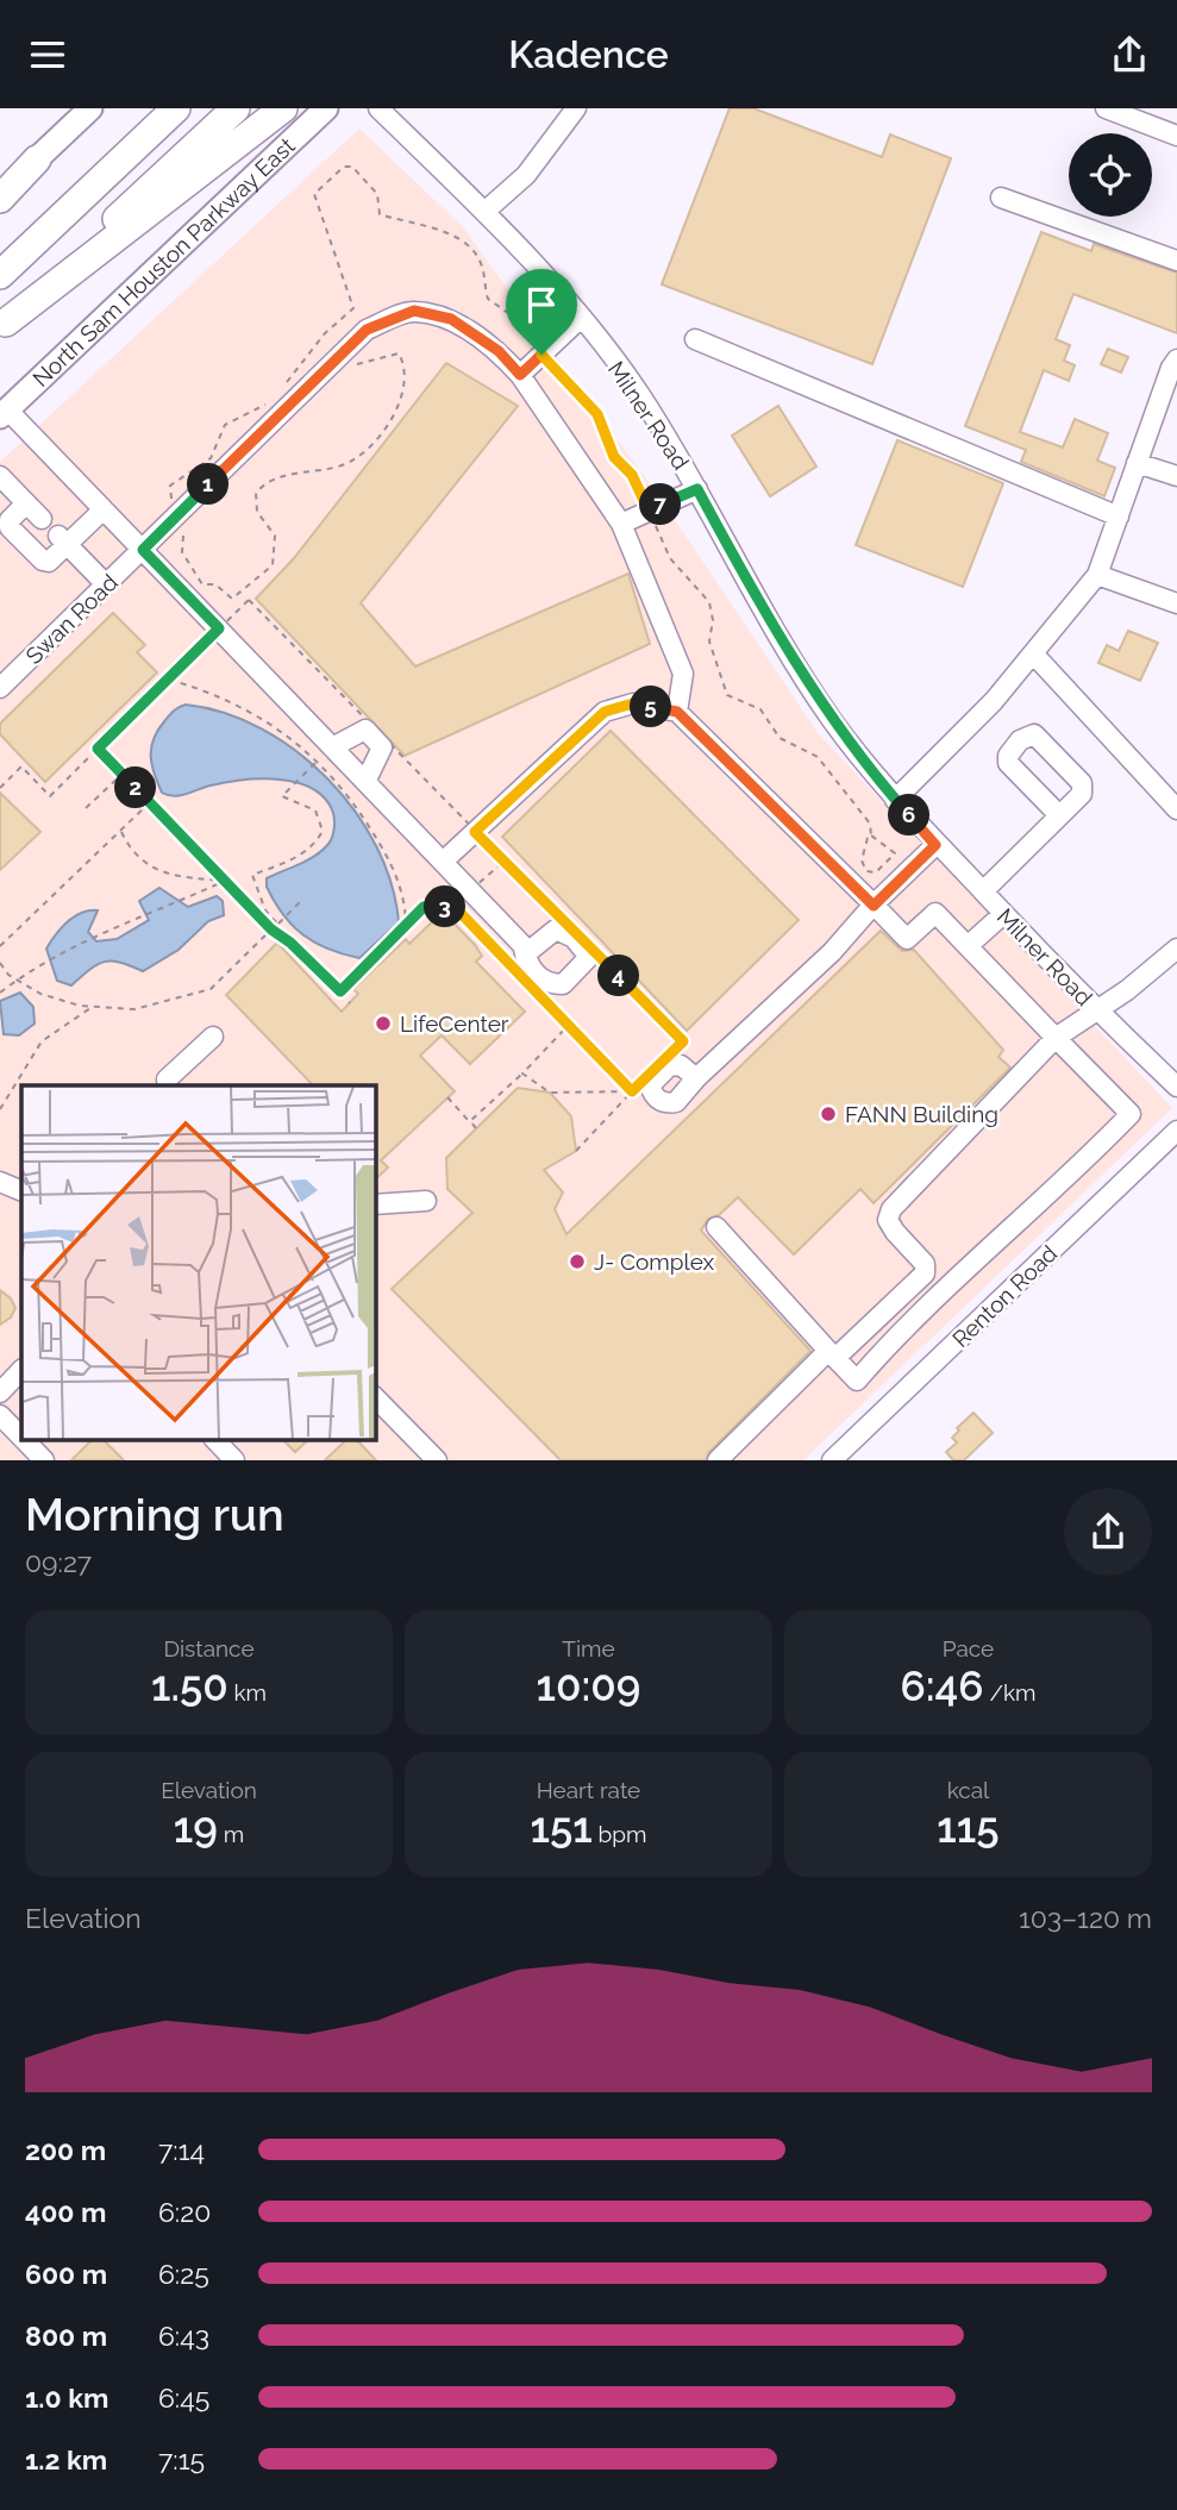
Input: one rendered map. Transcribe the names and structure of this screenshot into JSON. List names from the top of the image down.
{
  "streets": {
    "main road": ["North Sam Houston Parkway East"],
    "street": ["Milner Road", "Swan Road", "Renton Road"]
  },
  "places": ["LifeCenter", "FANN Building", "J- Complex"],
  "page": {
    "header": "Kadence",
    "pins": [
      "1",
      "7",
      "5",
      "2",
      "6",
      "3",
      "4"
    ],
    "heading": ["Morning run", "09:27"],
    "stats": [
      ["Distance", "1.50 km"],
      ["Time", "10:09"],
      ["Pace", "6:46 /km"],
      ["Elevation", "19 m"],
      ["Heart rate", "151 bpm"],
      ["kcal", "115"]
    ],
    "chart": ["Elevation", "103–120 m"],
    "list": [
      {
        "name": "200 m",
        "note": "7:14"
      },
      {
        "name": "400 m",
        "note": "6:20"
      },
      {
        "name": "600 m",
        "note": "6:25"
      },
      {
        "name": "800 m",
        "note": "6:43"
      },
      {
        "name": "1.0 km",
        "note": "6:45"
      },
      {
        "name": "1.2 km",
        "note": "7:15"
      }
    ]
  }
}
